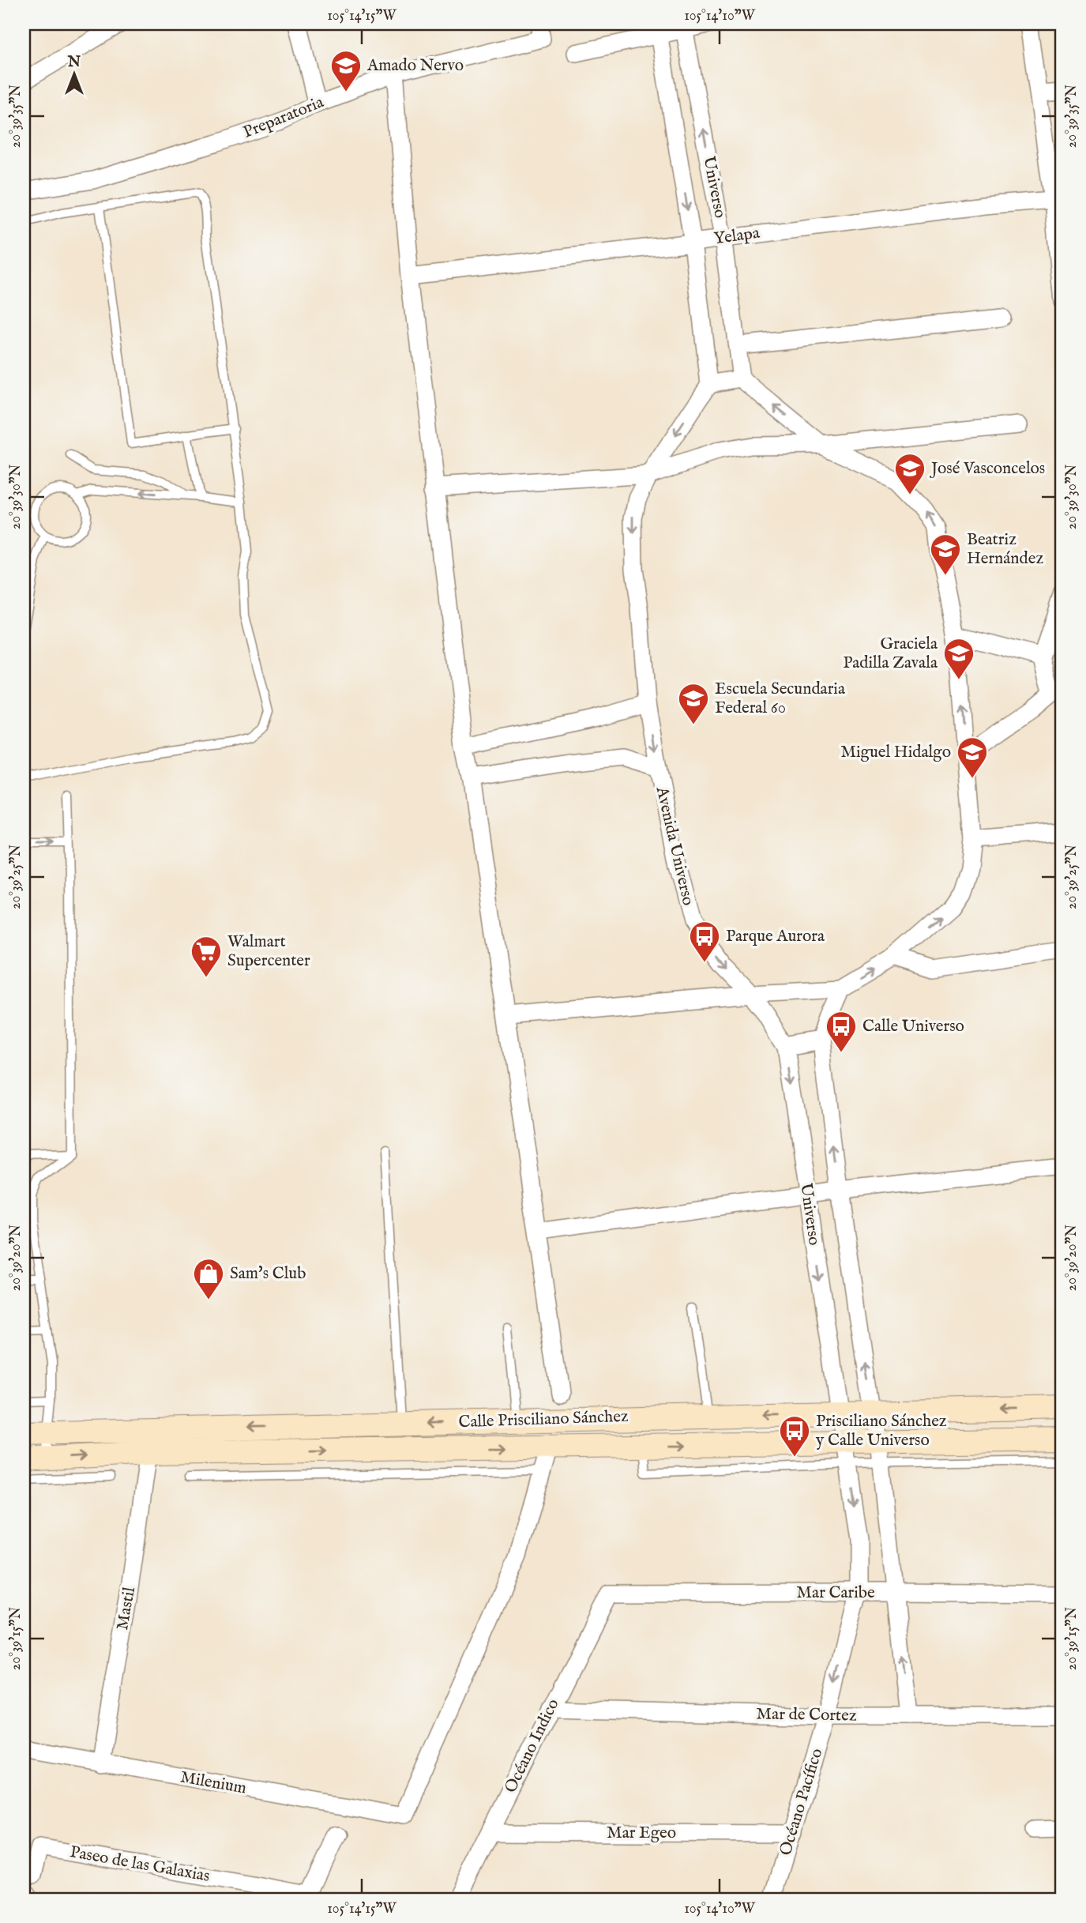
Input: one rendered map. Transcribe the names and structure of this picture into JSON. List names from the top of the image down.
{
  "streets": {
    "main road": ["Calle Prisciliano Sánchez"],
    "street": [
      "Preparatoria",
      "Universo",
      "Yelapa",
      "Avenida Universo",
      "Mar Caribe",
      "Mastil",
      "Mar de Cortez",
      "Océano Indico",
      "Milenium",
      "Océano Pacífico",
      "Mar Egeo",
      "Paseo de las Galaxias"
    ]
  },
  "crossings": [
    ["Universo", "Yelapa"],
    ["Universo", "Avenida Universo"],
    ["Universo", "Calle Prisciliano Sánchez"],
    ["Universo", "Océano Pacífico"],
    ["Calle Prisciliano Sánchez", "Mastil"],
    ["Calle Prisciliano Sánchez", "Océano Pacífico"],
    ["Mar Caribe", "Océano Indico"],
    ["Mar Caribe", "Océano Pacífico"],
    ["Mastil", "Milenium"],
    ["Mar de Cortez", "Océano Indico"],
    ["Mar de Cortez", "Océano Pacífico"],
    ["Océano Indico", "Mar Egeo"],
    ["Océano Pacífico", "Mar Egeo"]
  ],
  "one_way": ["Avenida Universo"],
  "places": {
    "school or university": [
      "Amado Nervo",
      "José Vasconcelos",
      "Beatriz Hernández",
      "Graciela Padilla Zavala",
      "Escuela Secundaria Federal 60",
      "Miguel Hidalgo"
    ],
    "bus stop": ["Parque Aurora", "Calle Universo", "Prisciliano Sánchez y Calle Universo"],
    "supermarket": ["Walmart Supercenter"],
    "shop": ["Sam's Club"]
  },
  "north": "top",
  "coordinates": [
    "105°14'15\"W",
    "105°14'10\"W",
    "20°39'35\"N",
    "20°39'30\"N",
    "20°39'25\"N",
    "20°39'20\"N",
    "20°39'15\"N"
  ]
}
